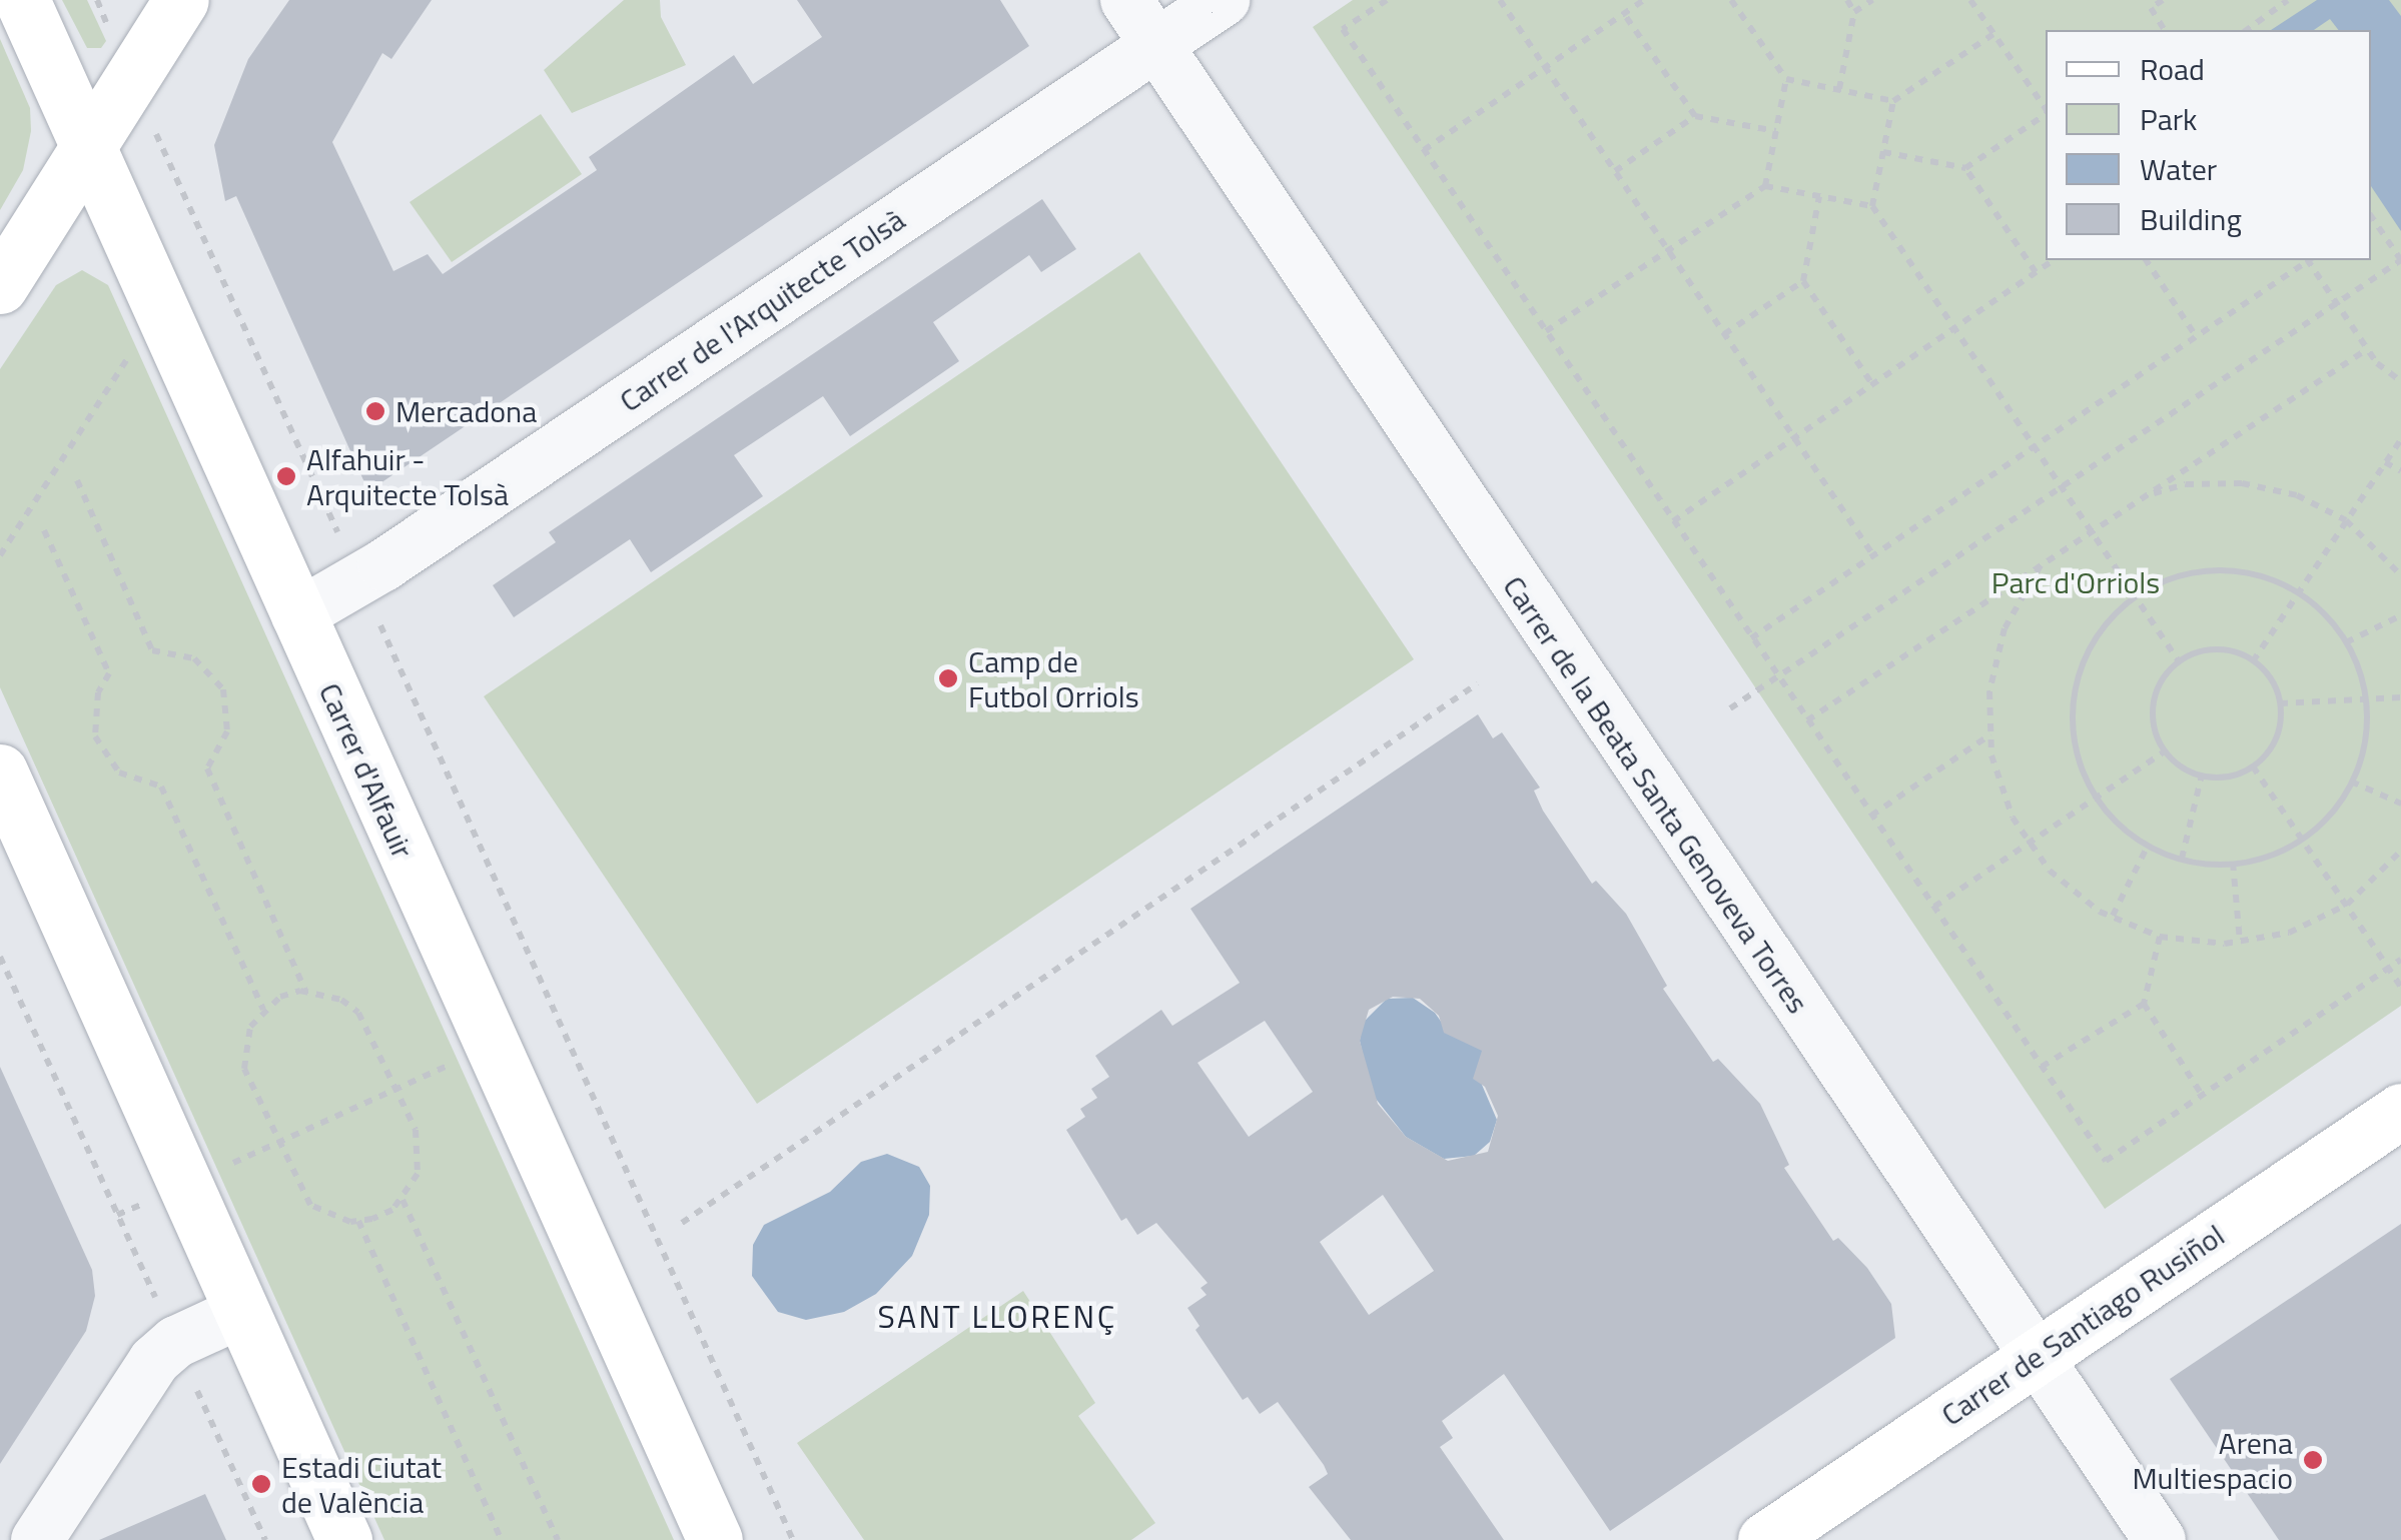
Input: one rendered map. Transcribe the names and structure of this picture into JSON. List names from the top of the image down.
{
  "streets": {
    "main road": ["Carrer d'Alfauir", "Carrer de Santiago Rusiñol"],
    "street": ["Carrer de l'Arquitecte Tolsà", "Carrer de la Beata Santa Genoveva Torres"]
  },
  "crossings": [
    ["Carrer de l'Arquitecte Tolsà", "Carrer d'Alfauir"],
    ["Carrer de l'Arquitecte Tolsà", "Carrer de la Beata Santa Genoveva Torres"],
    ["Carrer de la Beata Santa Genoveva Torres", "Carrer de Santiago Rusiñol"]
  ],
  "districts": ["SANT LLORENÇ"],
  "parks": ["Parc d'Orriols"],
  "places": [
    "Mercadona",
    "Alfahuir - Arquitecte Tolsà",
    "Camp de Futbol Orriols",
    "Arena Multiespacio",
    "Estadi Ciutat de València"
  ],
  "legend": [
    "Road",
    "Park",
    "Water",
    "Building"
  ]
}
